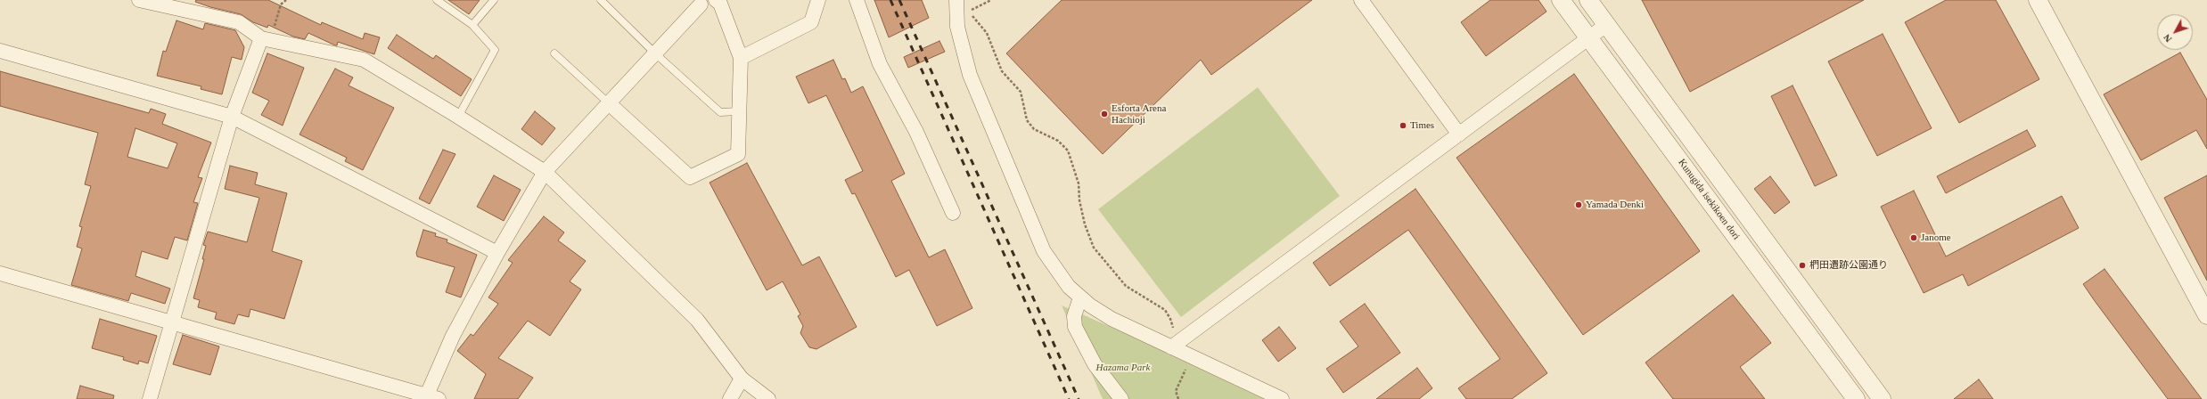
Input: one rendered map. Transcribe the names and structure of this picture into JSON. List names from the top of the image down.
{
  "streets": {
    "street": ["Kunugida isekikoen dori"]
  },
  "parks": ["Hazama Park"],
  "places": [
    "Esforta Arena Hachioji",
    "Times",
    "Yamada Denki",
    "Janome",
    "椚田遺跡公園通り"
  ],
  "north": "bottom left"
}
